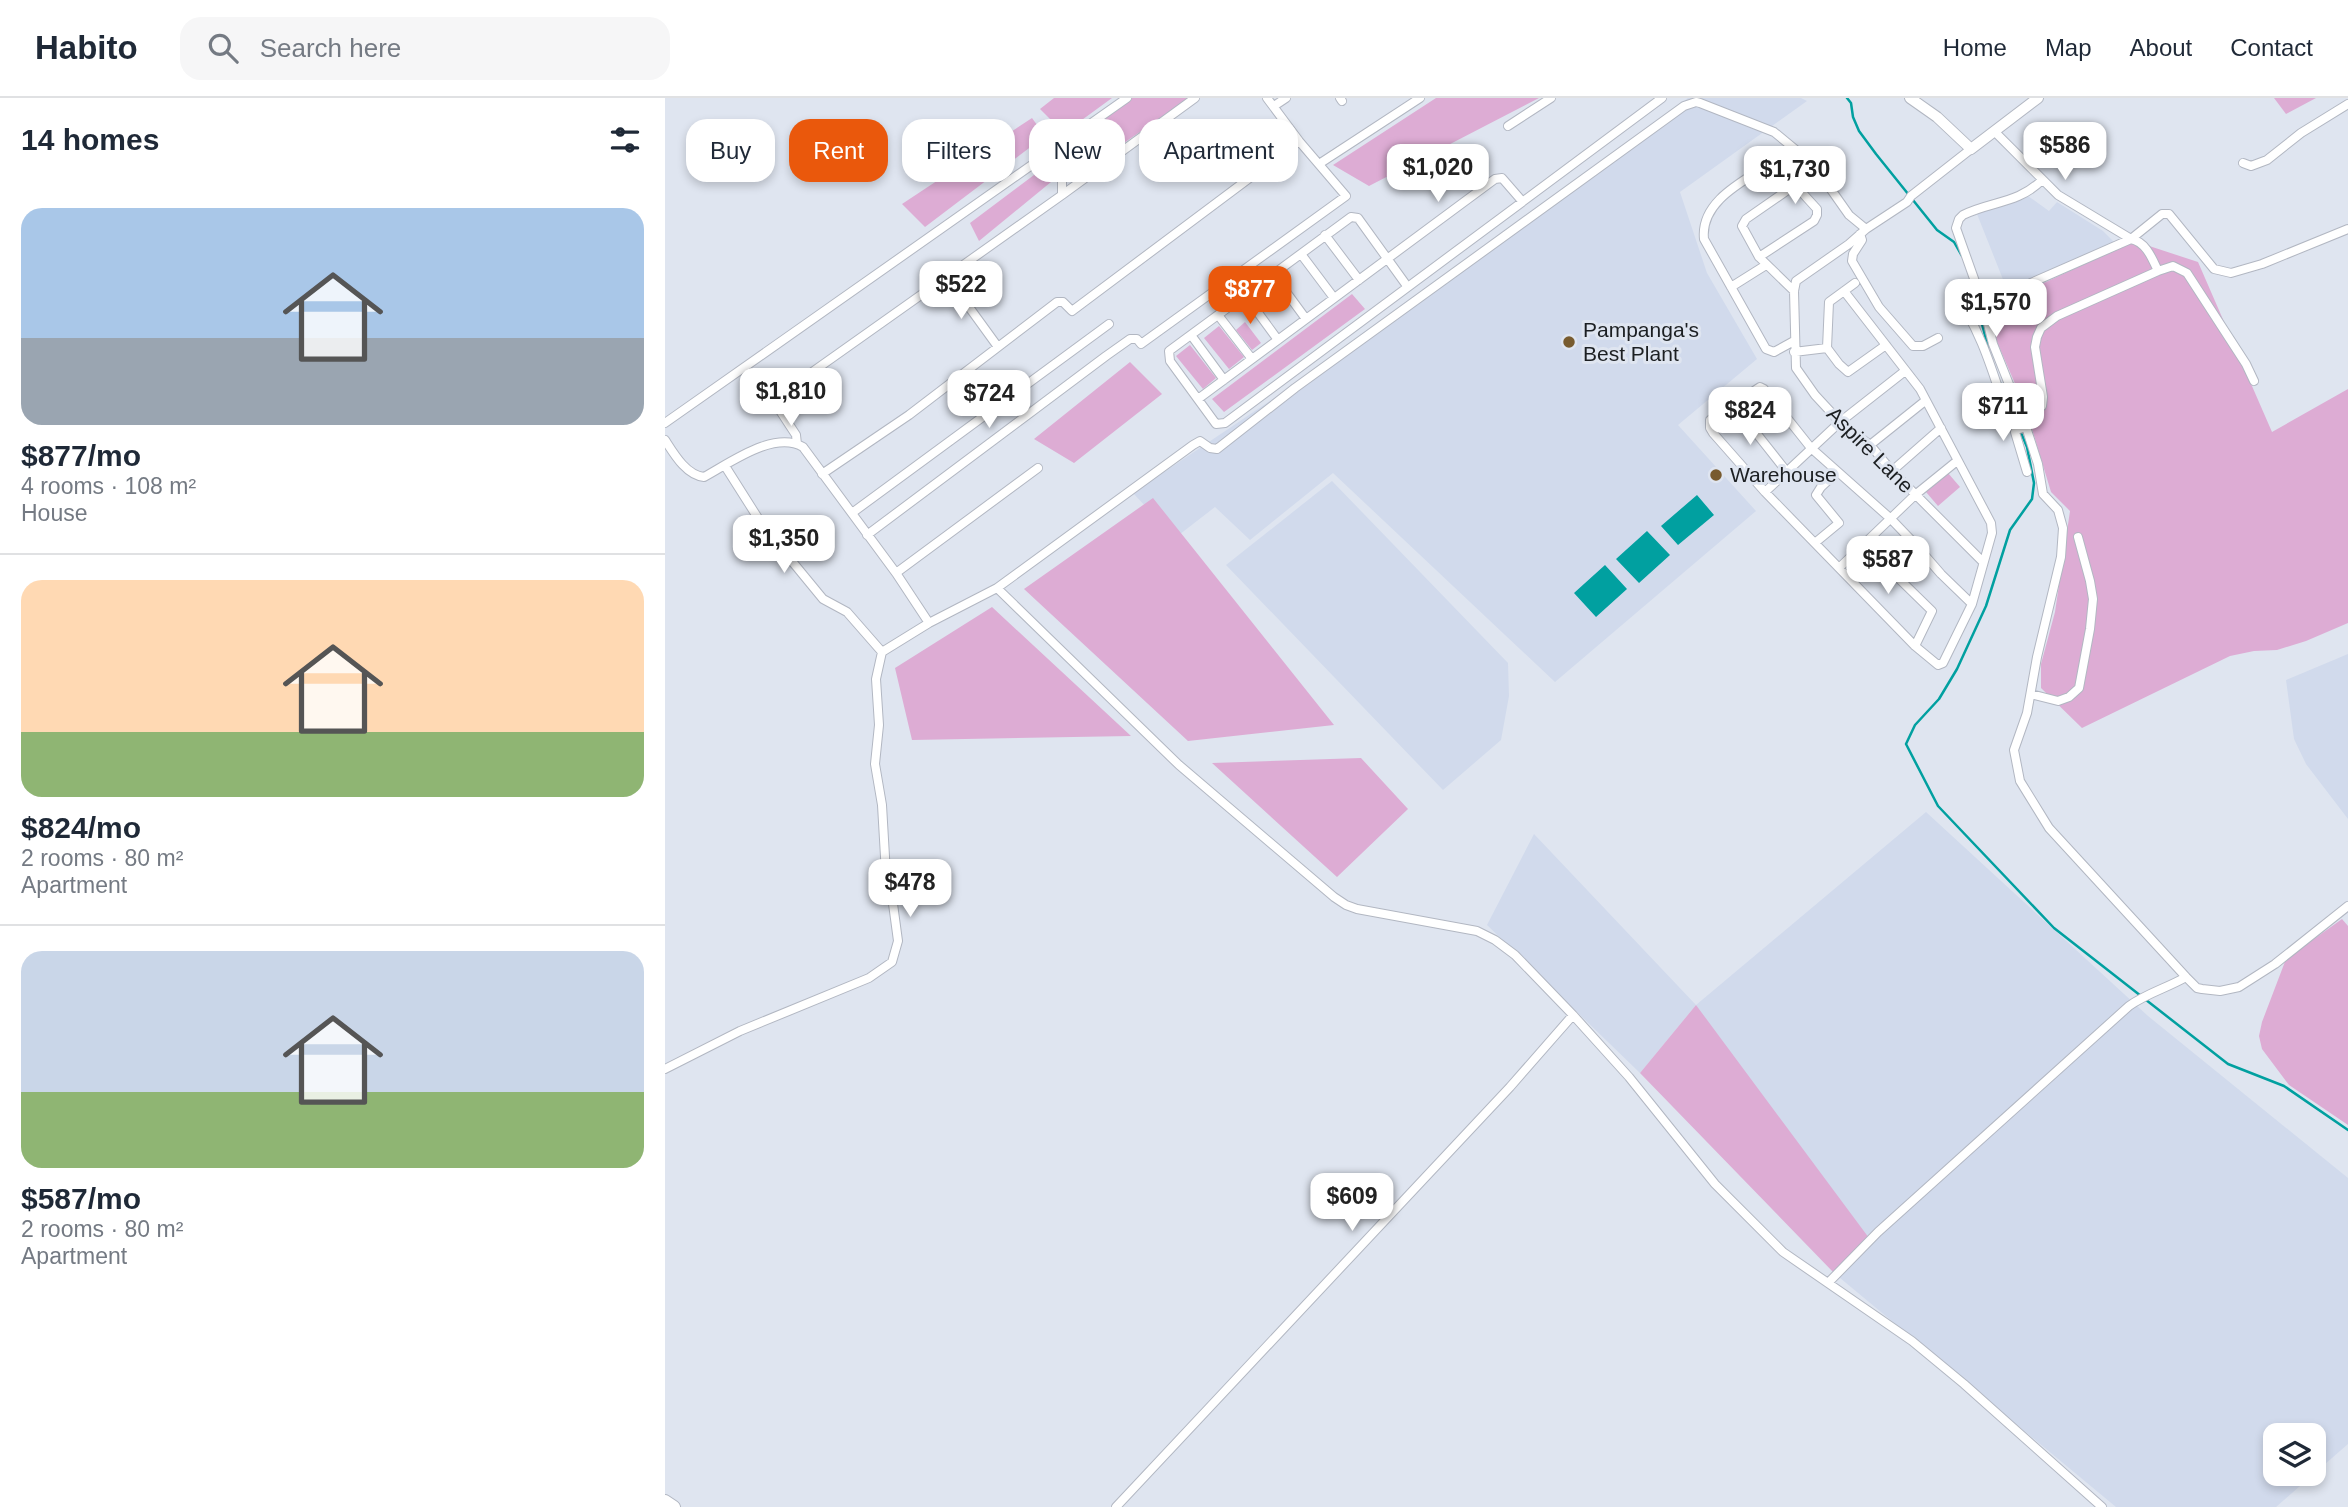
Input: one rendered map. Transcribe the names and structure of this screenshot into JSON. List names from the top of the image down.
{
  "streets": {
    "street": ["Aspire Lane"]
  },
  "places": ["Pampanga's Best Plant", "Warehouse"],
  "page": {
    "header": "Habito",
    "search": "Search here",
    "nav": [
      "Home",
      "Map",
      "About",
      "Contact"
    ],
    "heading": "14 homes",
    "chip": [
      "Buy",
      "Rent",
      "Filters",
      "New",
      "Apartment"
    ],
    "price": [
      "$586",
      "$1,020",
      "$1,730",
      "$522",
      "$877",
      "$1,570",
      "$1,810",
      "$724",
      "$711",
      "$824",
      "$1,350",
      "$587",
      "$478",
      "$609"
    ],
    "list": [
      {
        "name": "$877/mo",
        "note": "4 rooms · 108 m² · House"
      },
      {
        "name": "$824/mo",
        "note": "2 rooms · 80 m² · Apartment"
      },
      {
        "name": "$587/mo",
        "note": "2 rooms · 80 m² · Apartment"
      }
    ]
  }
}
